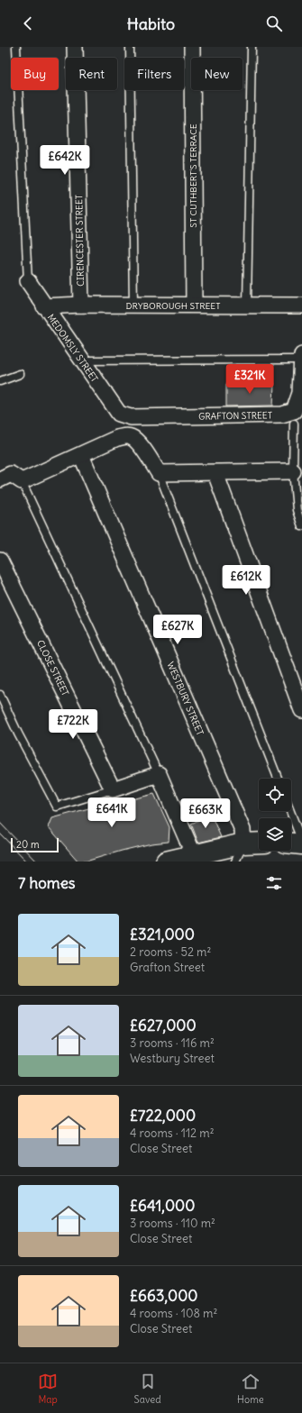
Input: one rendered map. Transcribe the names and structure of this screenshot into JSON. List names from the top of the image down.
{
  "streets": {
    "street": [
      "ST CUTHBERT'S TERRACE",
      "CIRENCESTER STREET",
      "DRYBOROUGH STREET",
      "MEDOMSLY STREET",
      "GRAFTON STREET",
      "CLOSE STREET",
      "WESTBURY STREET"
    ]
  },
  "crossings": [
    ["ST CUTHBERT'S TERRACE", "DRYBOROUGH STREET"],
    ["CIRENCESTER STREET", "DRYBOROUGH STREET"],
    ["DRYBOROUGH STREET", "MEDOMSLY STREET"],
    ["MEDOMSLY STREET", "GRAFTON STREET"]
  ],
  "scale_bar": "20 m",
  "page": {
    "header": "Habito",
    "chip": [
      "Buy",
      "Rent",
      "Filters",
      "New"
    ],
    "price": [
      "£642K",
      "£321K",
      "£612K",
      "£627K",
      "£722K",
      "£641K",
      "£663K"
    ],
    "scale": "20 m",
    "heading": "7 homes",
    "list": [
      {
        "name": "£321,000",
        "note": "2 rooms · 52 m² · Grafton Street"
      },
      {
        "name": "£627,000",
        "note": "3 rooms · 116 m² · Westbury Street"
      },
      {
        "name": "£722,000",
        "note": "4 rooms · 112 m² · Close Street"
      },
      {
        "name": "£641,000",
        "note": "3 rooms · 110 m² · Close Street"
      },
      {
        "name": "£663,000",
        "note": "4 rooms · 108 m² · Close Street"
      }
    ],
    "tabs": ["Map", "Saved", "Home"]
  }
}
